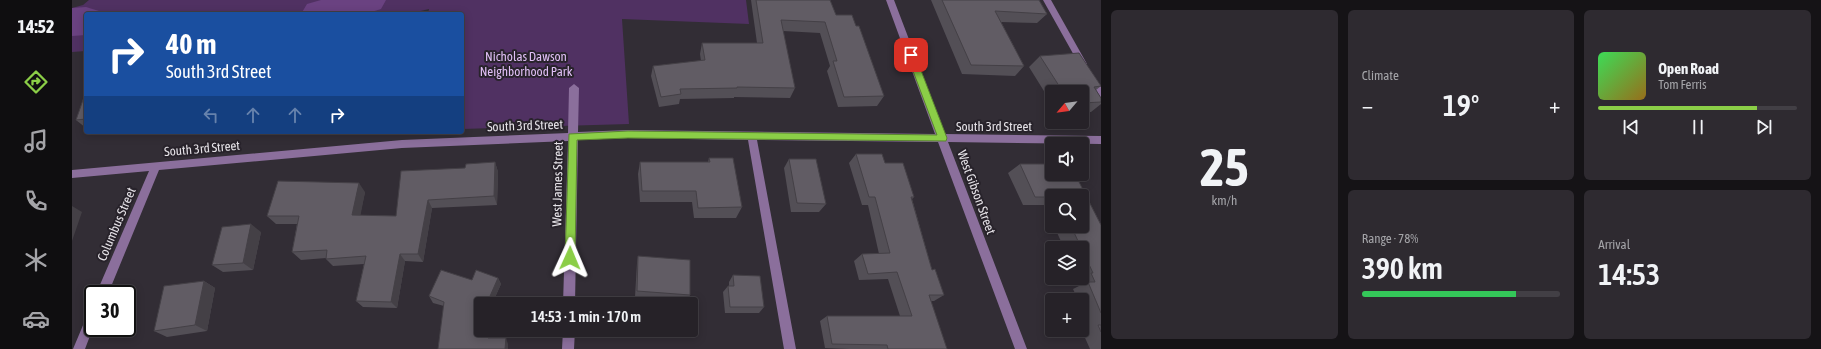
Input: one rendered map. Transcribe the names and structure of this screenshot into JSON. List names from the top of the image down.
{
  "streets": {
    "street": [
      "South 3rd Street",
      "West James Street",
      "West Gibson Street",
      "Columbus Street"
    ]
  },
  "crossings": [
    ["South 3rd Street", "West James Street"],
    ["South 3rd Street", "West Gibson Street"],
    ["South 3rd Street", "Columbus Street"]
  ],
  "parks": ["Nicholas Dawson Neighborhood Park"],
  "north": "bottom left",
  "page": {
    "tabs": "14:52",
    "tile": [
      ["25", "km/h"],
      "Climate",
      ["Range · 78%", "390 km"],
      ["Arrival", "14:53"]
    ],
    "turn": ["40 m", "South 3rd Street"],
    "song": ["Open Road", "Tom Ferris"],
    "map_buttons": "+",
    "heat": ["−", "19°", "+"],
    "limit": "30",
    "trip": "14:53 · 1 min · 170 m"
  }
}
